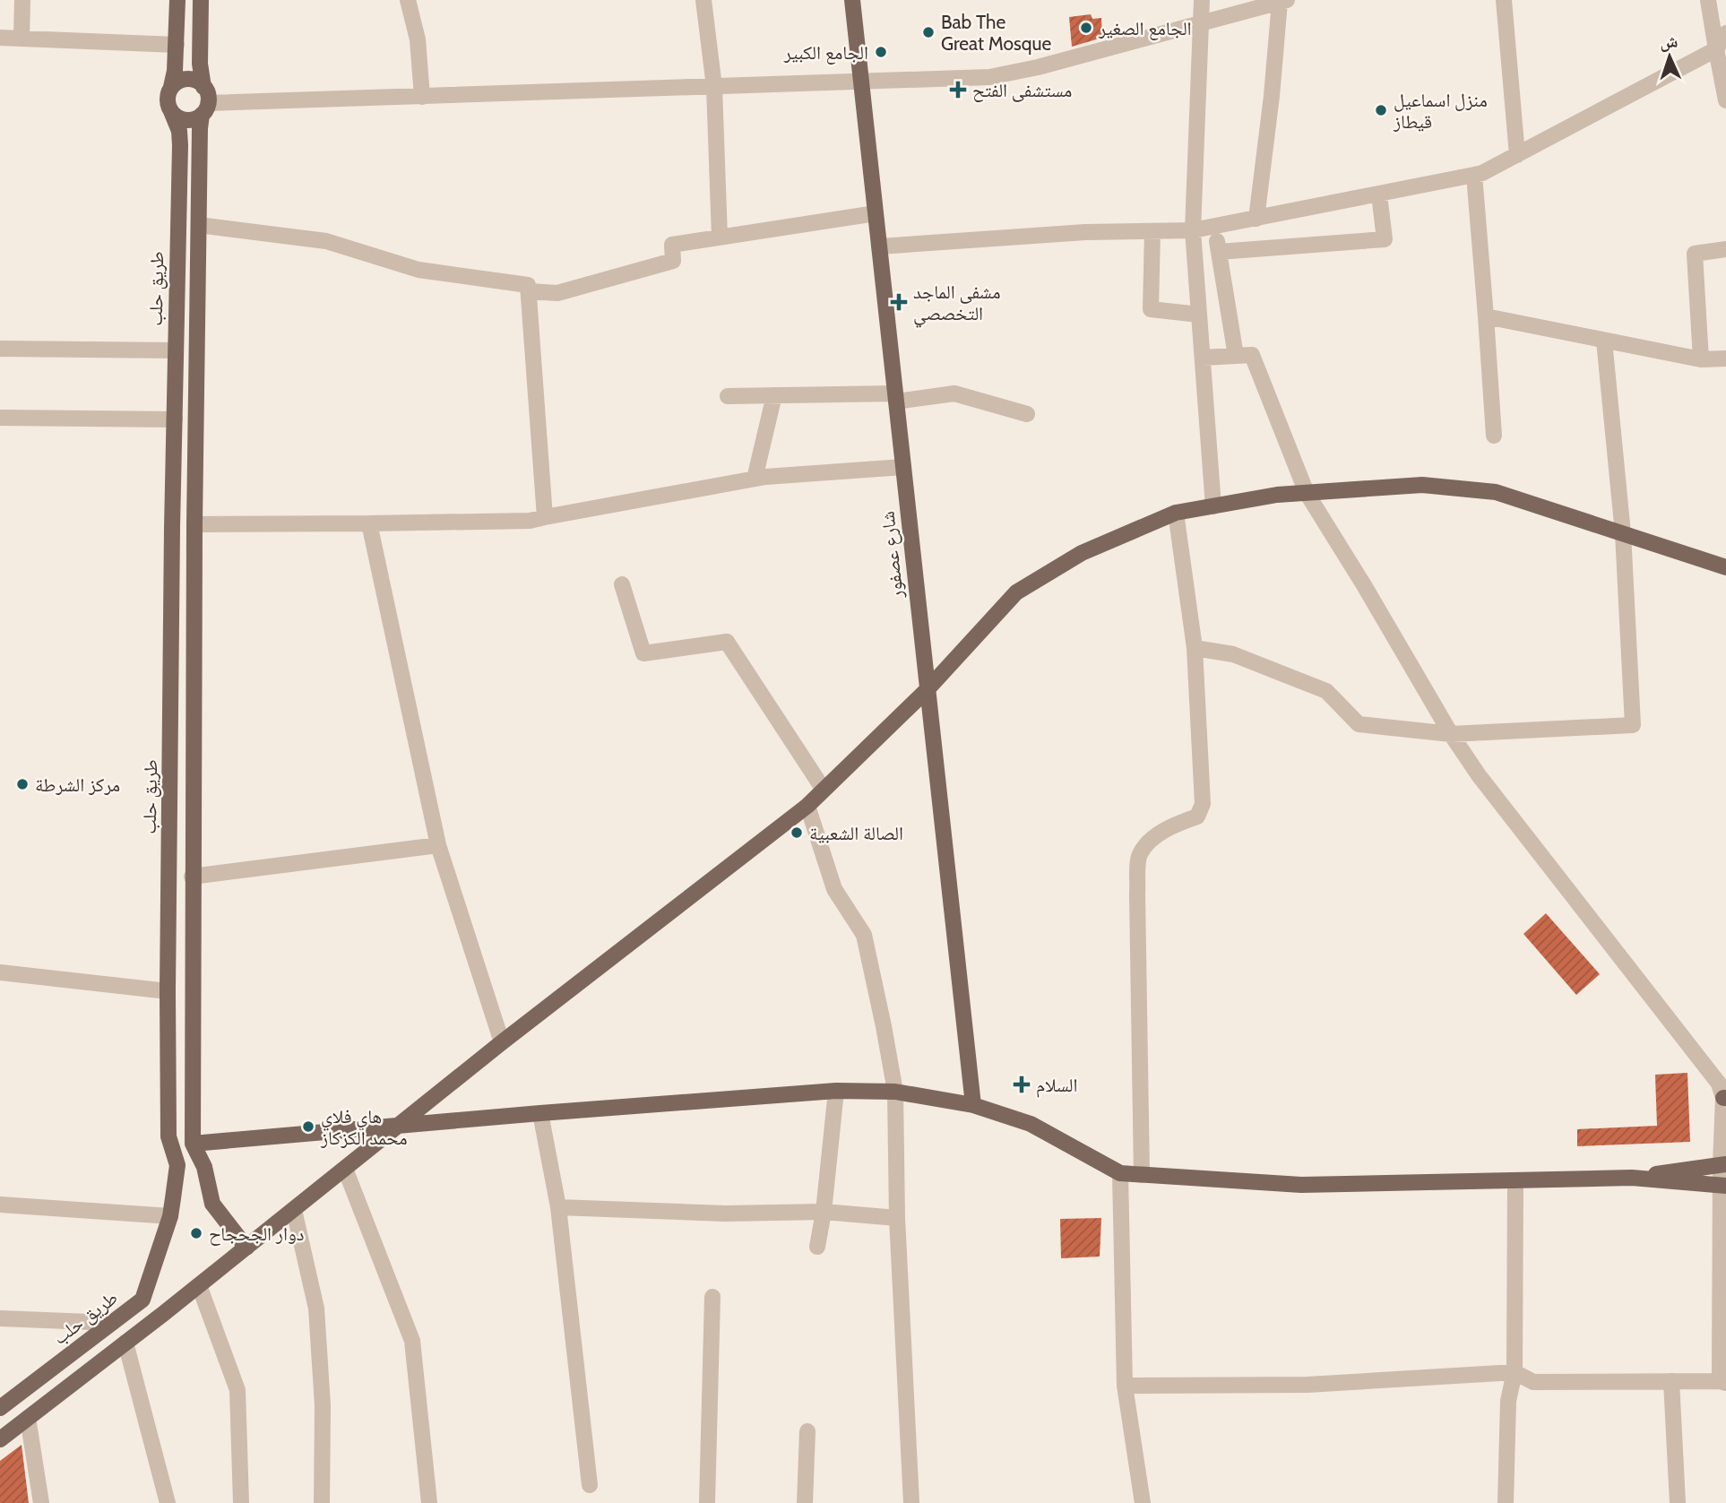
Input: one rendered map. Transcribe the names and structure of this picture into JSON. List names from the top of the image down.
{
  "streets": {
    "main road": ["طريق حلب", "شارع عصفور"]
  },
  "places": {
    "other": [
      "الجامع الصغير",
      "Bab The Great Mosque",
      "الجامع الكبير",
      "منزل اسماعيل قيطاز",
      "مركز الشرطة",
      "الصالة الشعبية",
      "هاي فلاي محمد الكزكاز",
      "دوار الجحجاح"
    ],
    "health": ["مستشفى الفتح", "مشفى الماجد التخصصي", "السلام"]
  },
  "north": "top"
}
